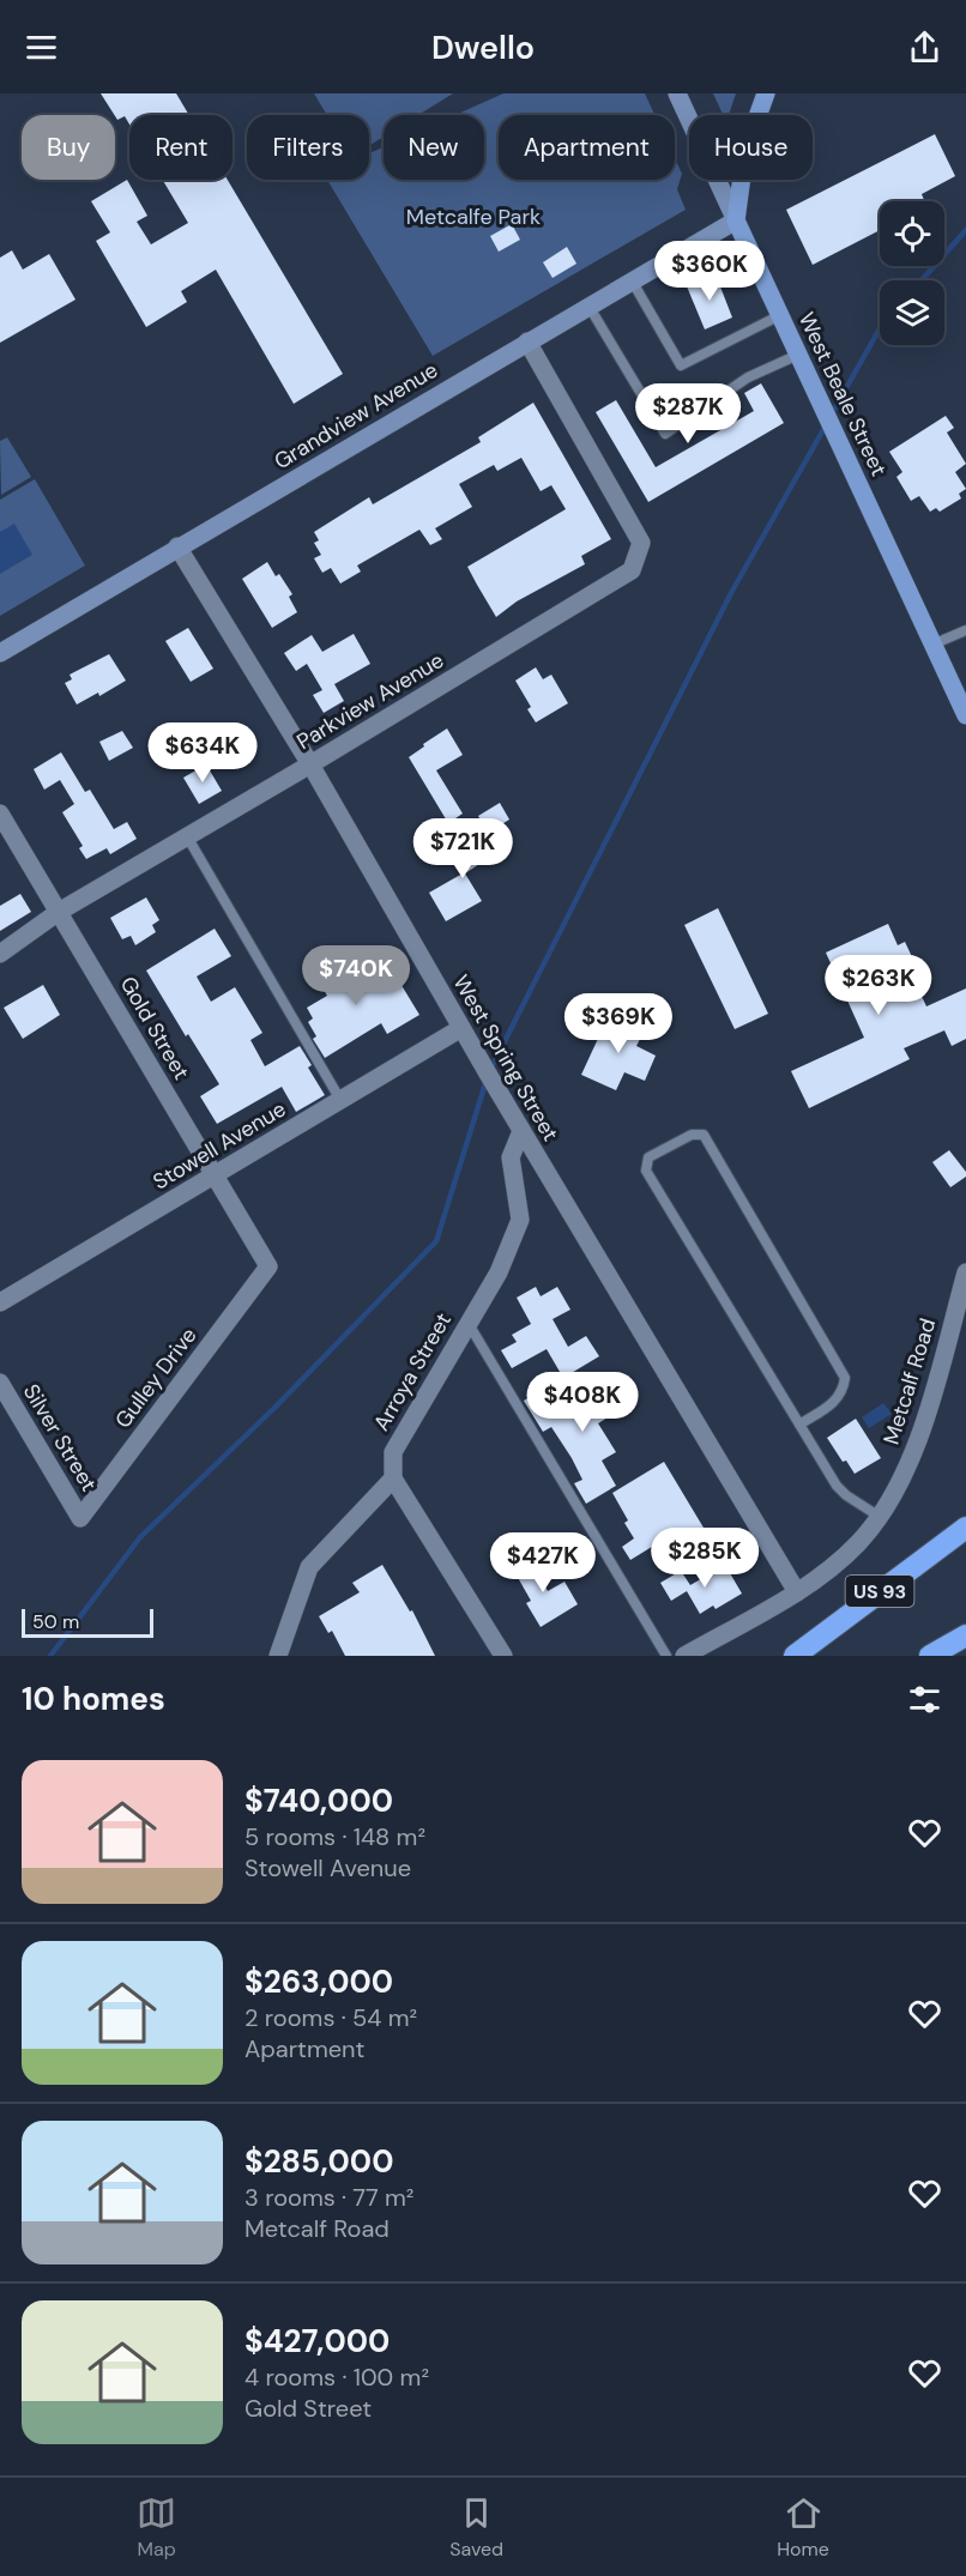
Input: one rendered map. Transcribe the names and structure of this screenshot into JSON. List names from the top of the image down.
{
  "streets": {
    "highway": ["US 93"],
    "main road": ["West Beale Street", "Grandview Avenue"],
    "street": [
      "Parkview Avenue",
      "Gold Street",
      "West Spring Street",
      "Stowell Avenue",
      "Arroya Street",
      "Gulley Drive",
      "Metcalf Road",
      "Silver Street"
    ]
  },
  "crossings": [
    ["West Beale Street", "Grandview Avenue"],
    ["Grandview Avenue", "Parkview Avenue"],
    ["Grandview Avenue", "West Spring Street"],
    ["Parkview Avenue", "Gold Street"],
    ["Parkview Avenue", "West Spring Street"],
    ["Gold Street", "Stowell Avenue"],
    ["Gold Street", "Gulley Drive"],
    ["West Spring Street", "Stowell Avenue"],
    ["West Spring Street", "Arroya Street"],
    ["West Spring Street", "Metcalf Road"],
    ["Gulley Drive", "Silver Street"]
  ],
  "parks": ["Metcalfe Park"],
  "scale_bar": "50 m",
  "page": {
    "header": "Dwello",
    "chip": [
      "Buy",
      "Rent",
      "Filters",
      "New",
      "Apartment",
      "House"
    ],
    "price": [
      "$360K",
      "$287K",
      "$634K",
      "$721K",
      "$740K",
      "$263K",
      "$369K",
      "$408K",
      "$285K",
      "$427K"
    ],
    "scale": "50 m",
    "heading": "10 homes",
    "list": [
      {
        "name": "$740,000",
        "note": "5 rooms · 148 m² · Stowell Avenue"
      },
      {
        "name": "$263,000",
        "note": "2 rooms · 54 m² · Apartment"
      },
      {
        "name": "$285,000",
        "note": "3 rooms · 77 m² · Metcalf Road"
      },
      {
        "name": "$427,000",
        "note": "4 rooms · 100 m² · Gold Street"
      }
    ],
    "tabs": ["Map", "Saved", "Home"]
  }
}
